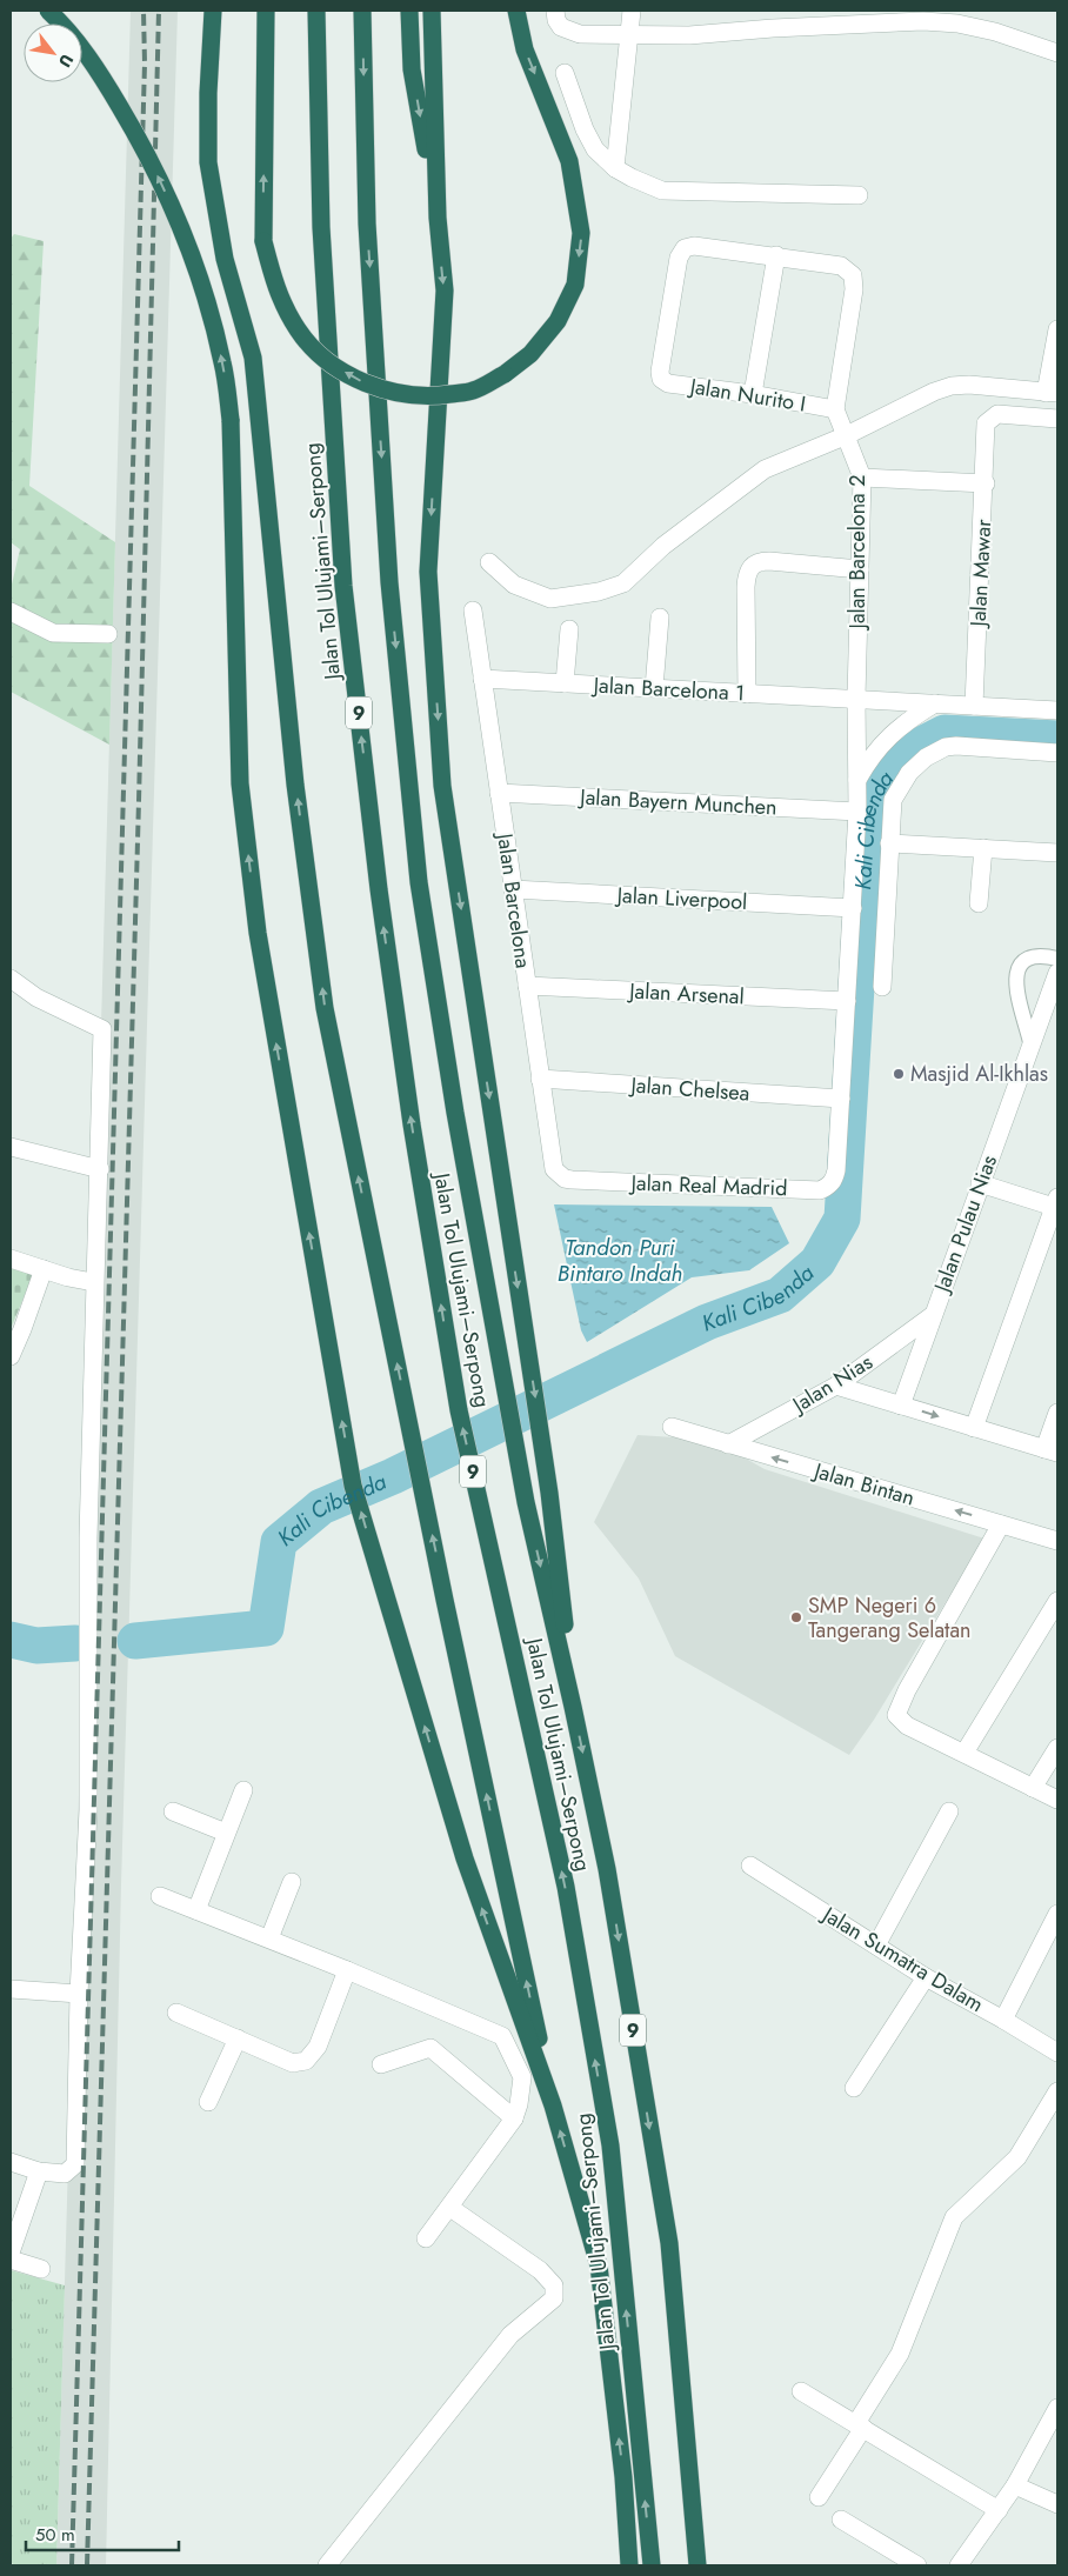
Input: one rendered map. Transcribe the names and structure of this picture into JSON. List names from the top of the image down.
{
  "streets": {
    "highway": ["Jalan Tol Ulujami–Serpong", "9"],
    "street": [
      "Jalan Nurito I",
      "Jalan Barcelona 2",
      "Jalan Mawar",
      "Jalan Barcelona 1",
      "Jalan Bayern Munchen",
      "Jalan Liverpool",
      "Jalan Barcelona",
      "Jalan Arsenal",
      "Jalan Chelsea",
      "Jalan Real Madrid",
      "Jalan Pulau Nias",
      "Jalan Nias",
      "Jalan Bintan",
      "Jalan Sumatra Dalam"
    ]
  },
  "crossings": [
    ["Jalan Nurito I", "Jalan Barcelona 2"],
    ["Jalan Barcelona 2", "Jalan Barcelona 1"],
    ["Jalan Mawar", "Jalan Barcelona 1"],
    ["Jalan Barcelona 1", "Jalan Barcelona"],
    ["Jalan Bayern Munchen", "Jalan Barcelona"],
    ["Jalan Liverpool", "Jalan Barcelona"],
    ["Jalan Barcelona", "Jalan Arsenal"],
    ["Jalan Barcelona", "Jalan Chelsea"],
    ["Jalan Barcelona", "Jalan Real Madrid"],
    ["Jalan Chelsea", "Jalan Real Madrid"],
    ["Jalan Pulau Nias", "Jalan Nias"],
    ["Jalan Nias", "Jalan Bintan"]
  ],
  "water": ["Kali Cibenda", "Tandon Puri Bintaro Indah"],
  "places": ["Masjid Al-Ikhlas", "SMP Negeri 6 Tangerang Selatan"],
  "scale_bar": "50 m",
  "north": "bottom right"
}
